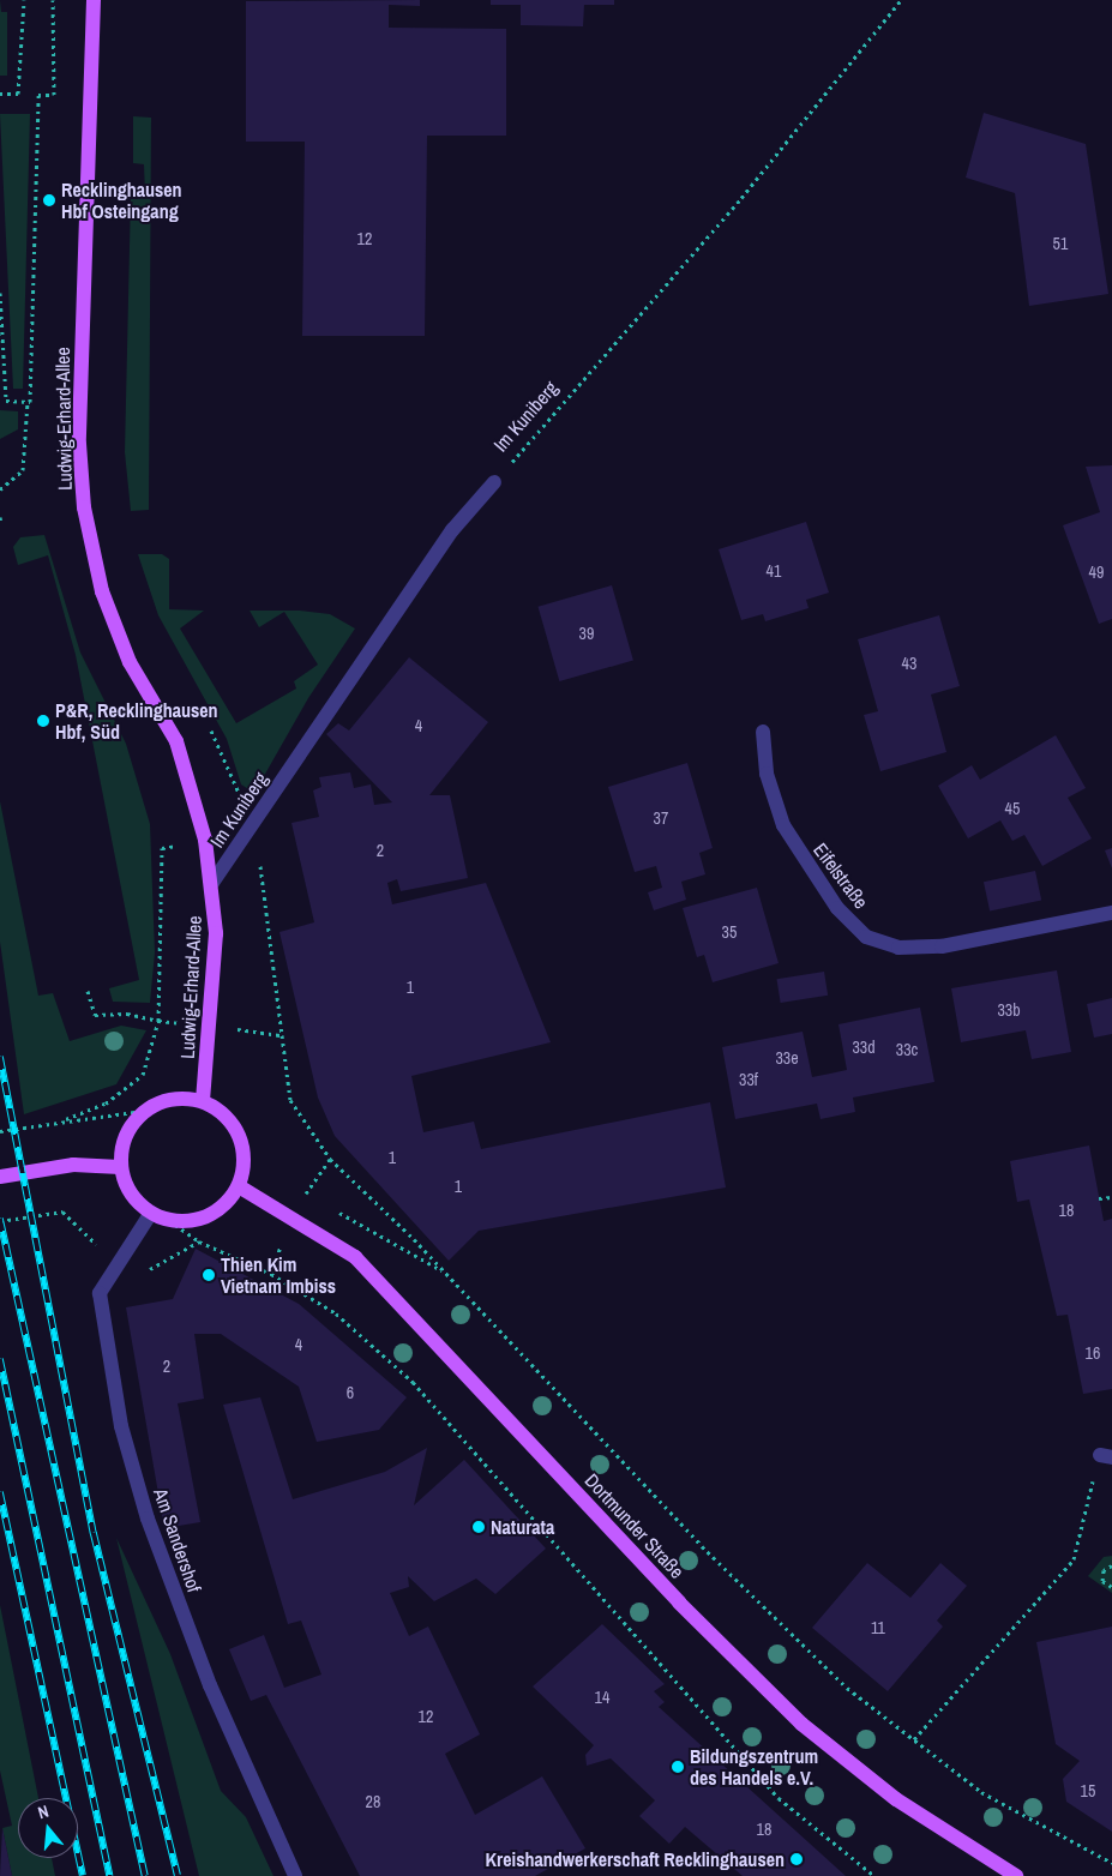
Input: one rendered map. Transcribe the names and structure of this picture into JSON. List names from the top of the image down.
{
  "streets": {
    "main road": ["Ludwig-Erhard-Allee", "Dortmunder Straße"],
    "street": ["Im Kuniberg", "Eifelstraße", "Am Sandershof"]
  },
  "crossings": [
    ["Im Kuniberg", "Ludwig-Erhard-Allee"],
    ["Ludwig-Erhard-Allee", "Dortmunder Straße"],
    ["Ludwig-Erhard-Allee", "Am Sandershof"],
    ["Dortmunder Straße", "Am Sandershof"]
  ],
  "places": [
    "Recklinghausen Hbf Osteingang",
    "P&R, Recklinghausen Hbf, Süd",
    "Thien Kim Vietnam Imbiss",
    "Naturata",
    "Bildungszentrum des Handels e.V.",
    "Kreishandwerkerschaft Recklinghausen"
  ],
  "house_numbers": [
    "12",
    "51",
    "41",
    "49",
    "39",
    "43",
    "4",
    "45",
    "37",
    "2",
    "35",
    "1",
    "33b",
    "33d",
    "33c",
    "33e",
    "33f",
    "1",
    "1",
    "18",
    "4",
    "16",
    "2",
    "6",
    "11",
    "14",
    "12",
    "15",
    "28",
    "18"
  ],
  "north": "top"
}
